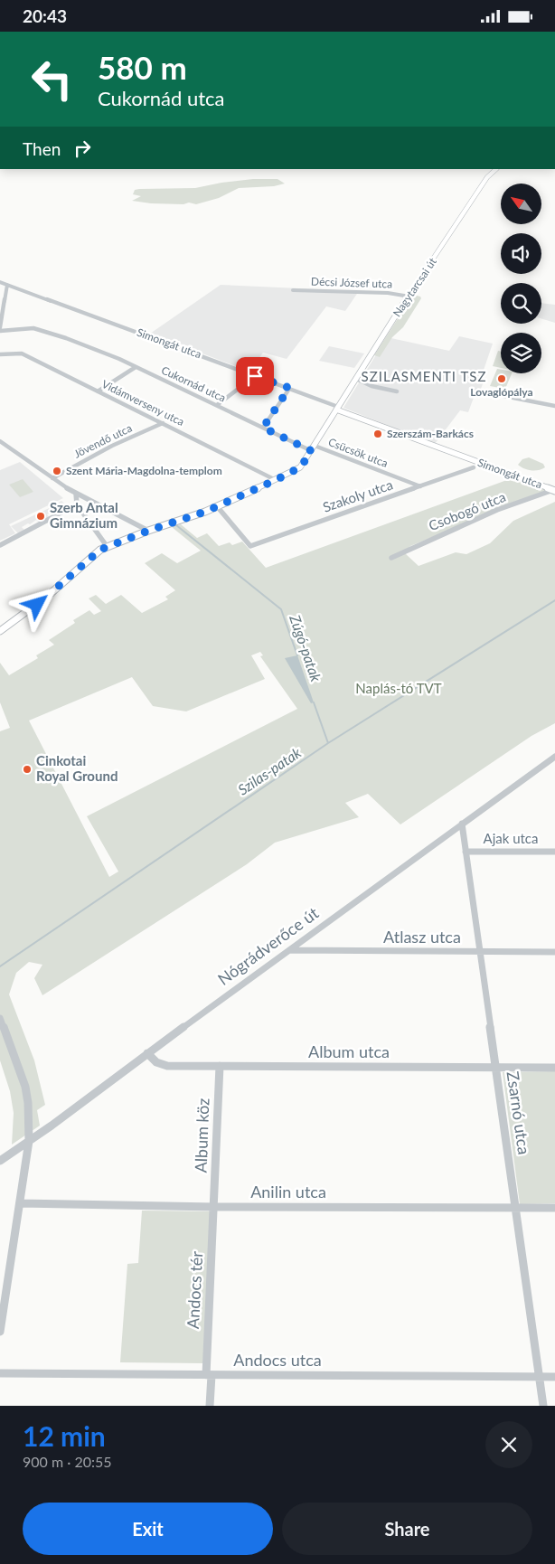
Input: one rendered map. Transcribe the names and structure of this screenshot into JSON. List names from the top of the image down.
{
  "streets": {
    "main road": ["Nagytarcsai út", "Simongát utca"],
    "street": [
      "Décsi József utca",
      "Cukornád utca",
      "Vidámverseny utca",
      "Jövendő utca",
      "Csücsök utca",
      "Szakoly utca",
      "Csobogó utca",
      "Ajak utca",
      "Atlasz utca",
      "Nógrádverőce út",
      "Album utca",
      "Zsarnó utca",
      "Album köz",
      "Anilin utca",
      "Andocs tér",
      "Andocs utca"
    ]
  },
  "crossings": [
    ["Décsi József utca", "Nagytarcsai út"],
    ["Nagytarcsai út", "Simongát utca"],
    ["Nagytarcsai út", "Cukornád utca"],
    ["Nagytarcsai út", "Vidámverseny utca"],
    ["Nagytarcsai út", "Csücsök utca"],
    ["Nagytarcsai út", "Szakoly utca"],
    ["Simongát utca", "Csobogó utca"],
    ["Cukornád utca", "Csücsök utca"],
    ["Vidámverseny utca", "Jövendő utca"],
    ["Csücsök utca", "Szakoly utca"],
    ["Ajak utca", "Zsarnó utca"],
    ["Atlasz utca", "Nógrádverőce út"],
    ["Atlasz utca", "Zsarnó utca"],
    ["Nógrádverőce út", "Album utca"],
    ["Nógrádverőce út", "Zsarnó utca"],
    ["Album utca", "Zsarnó utca"],
    ["Album utca", "Album köz"],
    ["Zsarnó utca", "Anilin utca"],
    ["Zsarnó utca", "Andocs utca"],
    ["Album köz", "Anilin utca"],
    ["Album köz", "Andocs tér"],
    ["Anilin utca", "Andocs tér"],
    ["Andocs tér", "Andocs utca"]
  ],
  "districts": ["SZILASMENTI TSZ"],
  "water": ["Zúgó-patak", "Szilas-patak"],
  "parks": ["Naplás-tó TVT"],
  "places": [
    "Lovaglópálya",
    "Szerszám-Barkács",
    "Szent Mária-Magdolna-templom",
    "Szerb Antal Gimnázium",
    "Cinkotai Royal Ground"
  ],
  "north": "top left",
  "page": {
    "status": "20:43",
    "turn": ["580 m", "Cukornád utca"],
    "then": "Then",
    "heading": ["12 min", "900 m · 20:55"],
    "buttons": ["Exit", "Share"]
  }
}
